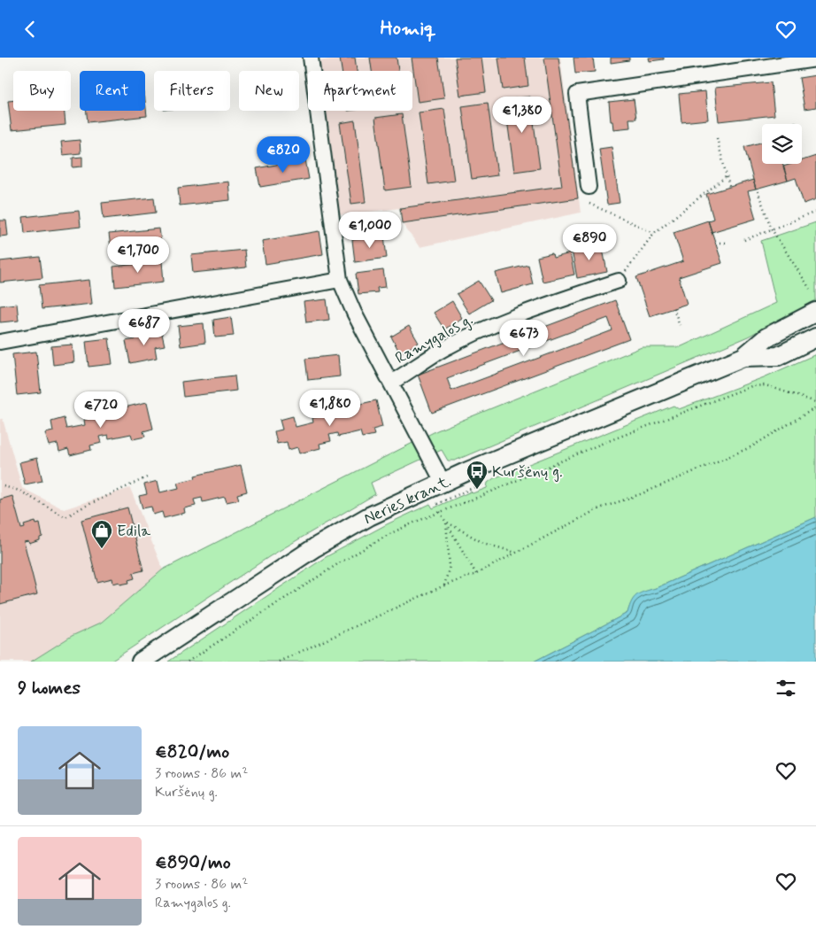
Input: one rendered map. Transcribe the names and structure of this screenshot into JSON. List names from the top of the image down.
{
  "streets": {
    "main road": ["Neries krant."],
    "street": ["Ramygalos g."]
  },
  "places": {
    "bus stop": ["Kuršėnų g."],
    "shop": ["Edila"]
  },
  "page": {
    "header": "Homiq",
    "chip": [
      "Buy",
      "Rent",
      "Filters",
      "New",
      "Apartment"
    ],
    "price": [
      "€1,380",
      "€820",
      "€1,000",
      "€890",
      "€1,700",
      "€687",
      "€673",
      "€1,880",
      "€720"
    ],
    "heading": "9 homes",
    "list": [
      {
        "name": "€820/mo",
        "note": "3 rooms · 86 m² · Kuršėnų g."
      },
      {
        "name": "€890/mo",
        "note": "3 rooms · 86 m² · Ramygalos g."
      }
    ]
  }
}
